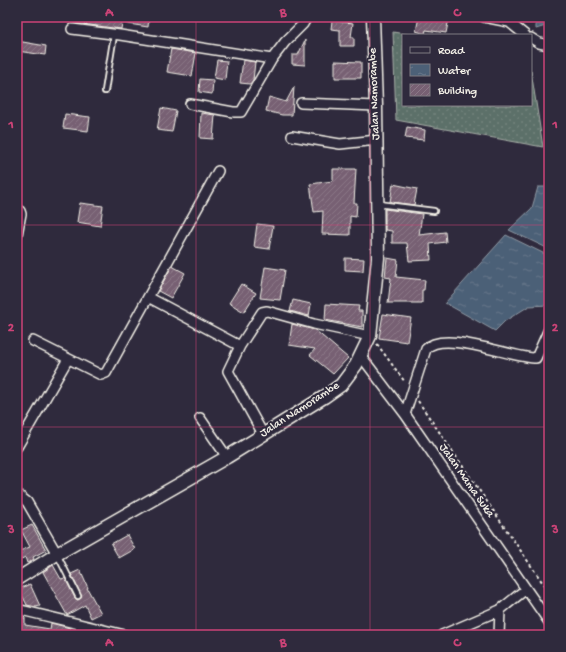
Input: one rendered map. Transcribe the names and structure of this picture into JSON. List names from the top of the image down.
{
  "streets": {
    "main road": ["Jalan Namorambe"],
    "street": ["Jalan Mama Suka"]
  },
  "crossings": [
    ["Jalan Namorambe", "Jalan Mama Suka"]
  ],
  "legend": ["Road", "Water", "Building"],
  "grid": {
    "columns": ["A", "B", "C"],
    "rows": ["1", "2", "3"]
  }
}
